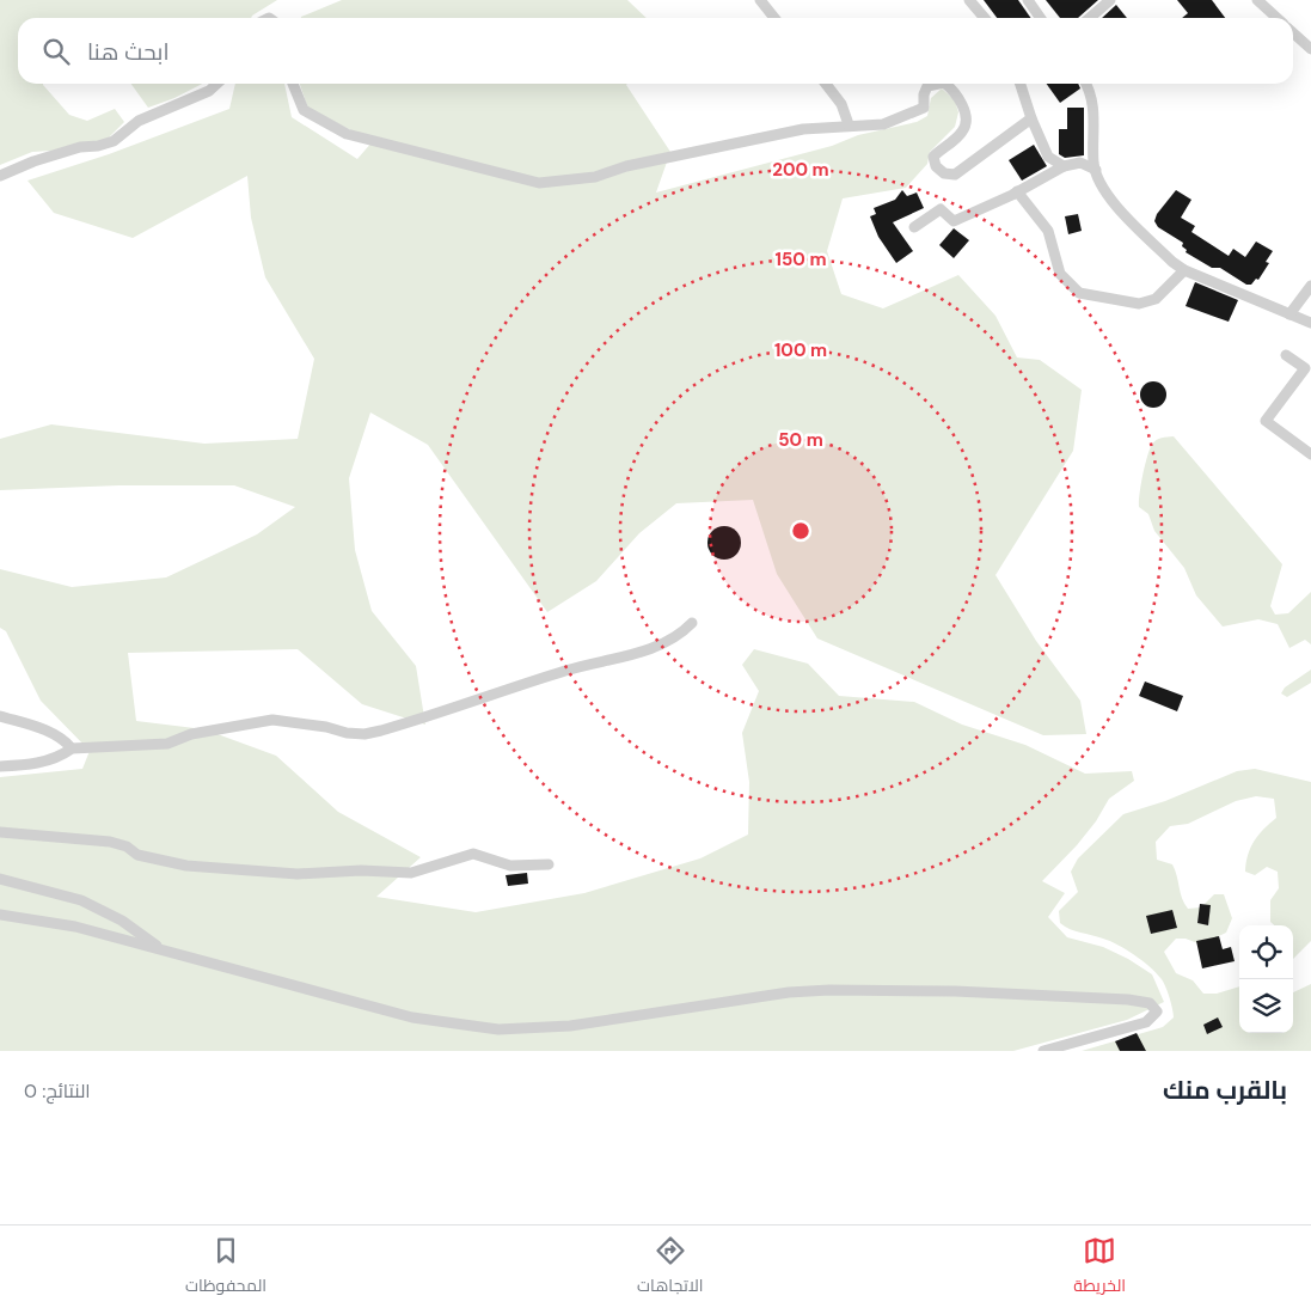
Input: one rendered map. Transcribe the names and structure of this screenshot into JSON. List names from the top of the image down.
{
  "page": {
    "search": "ابحث هنا",
    "heading": ["بالقرب منك", "النتائج: 0"],
    "nav": ["الخريطة", "الاتجاهات", "المحفوظات"]
  },
  "rings": [
    "200 m",
    "150 m",
    "100 m",
    "50 m"
  ]
}
